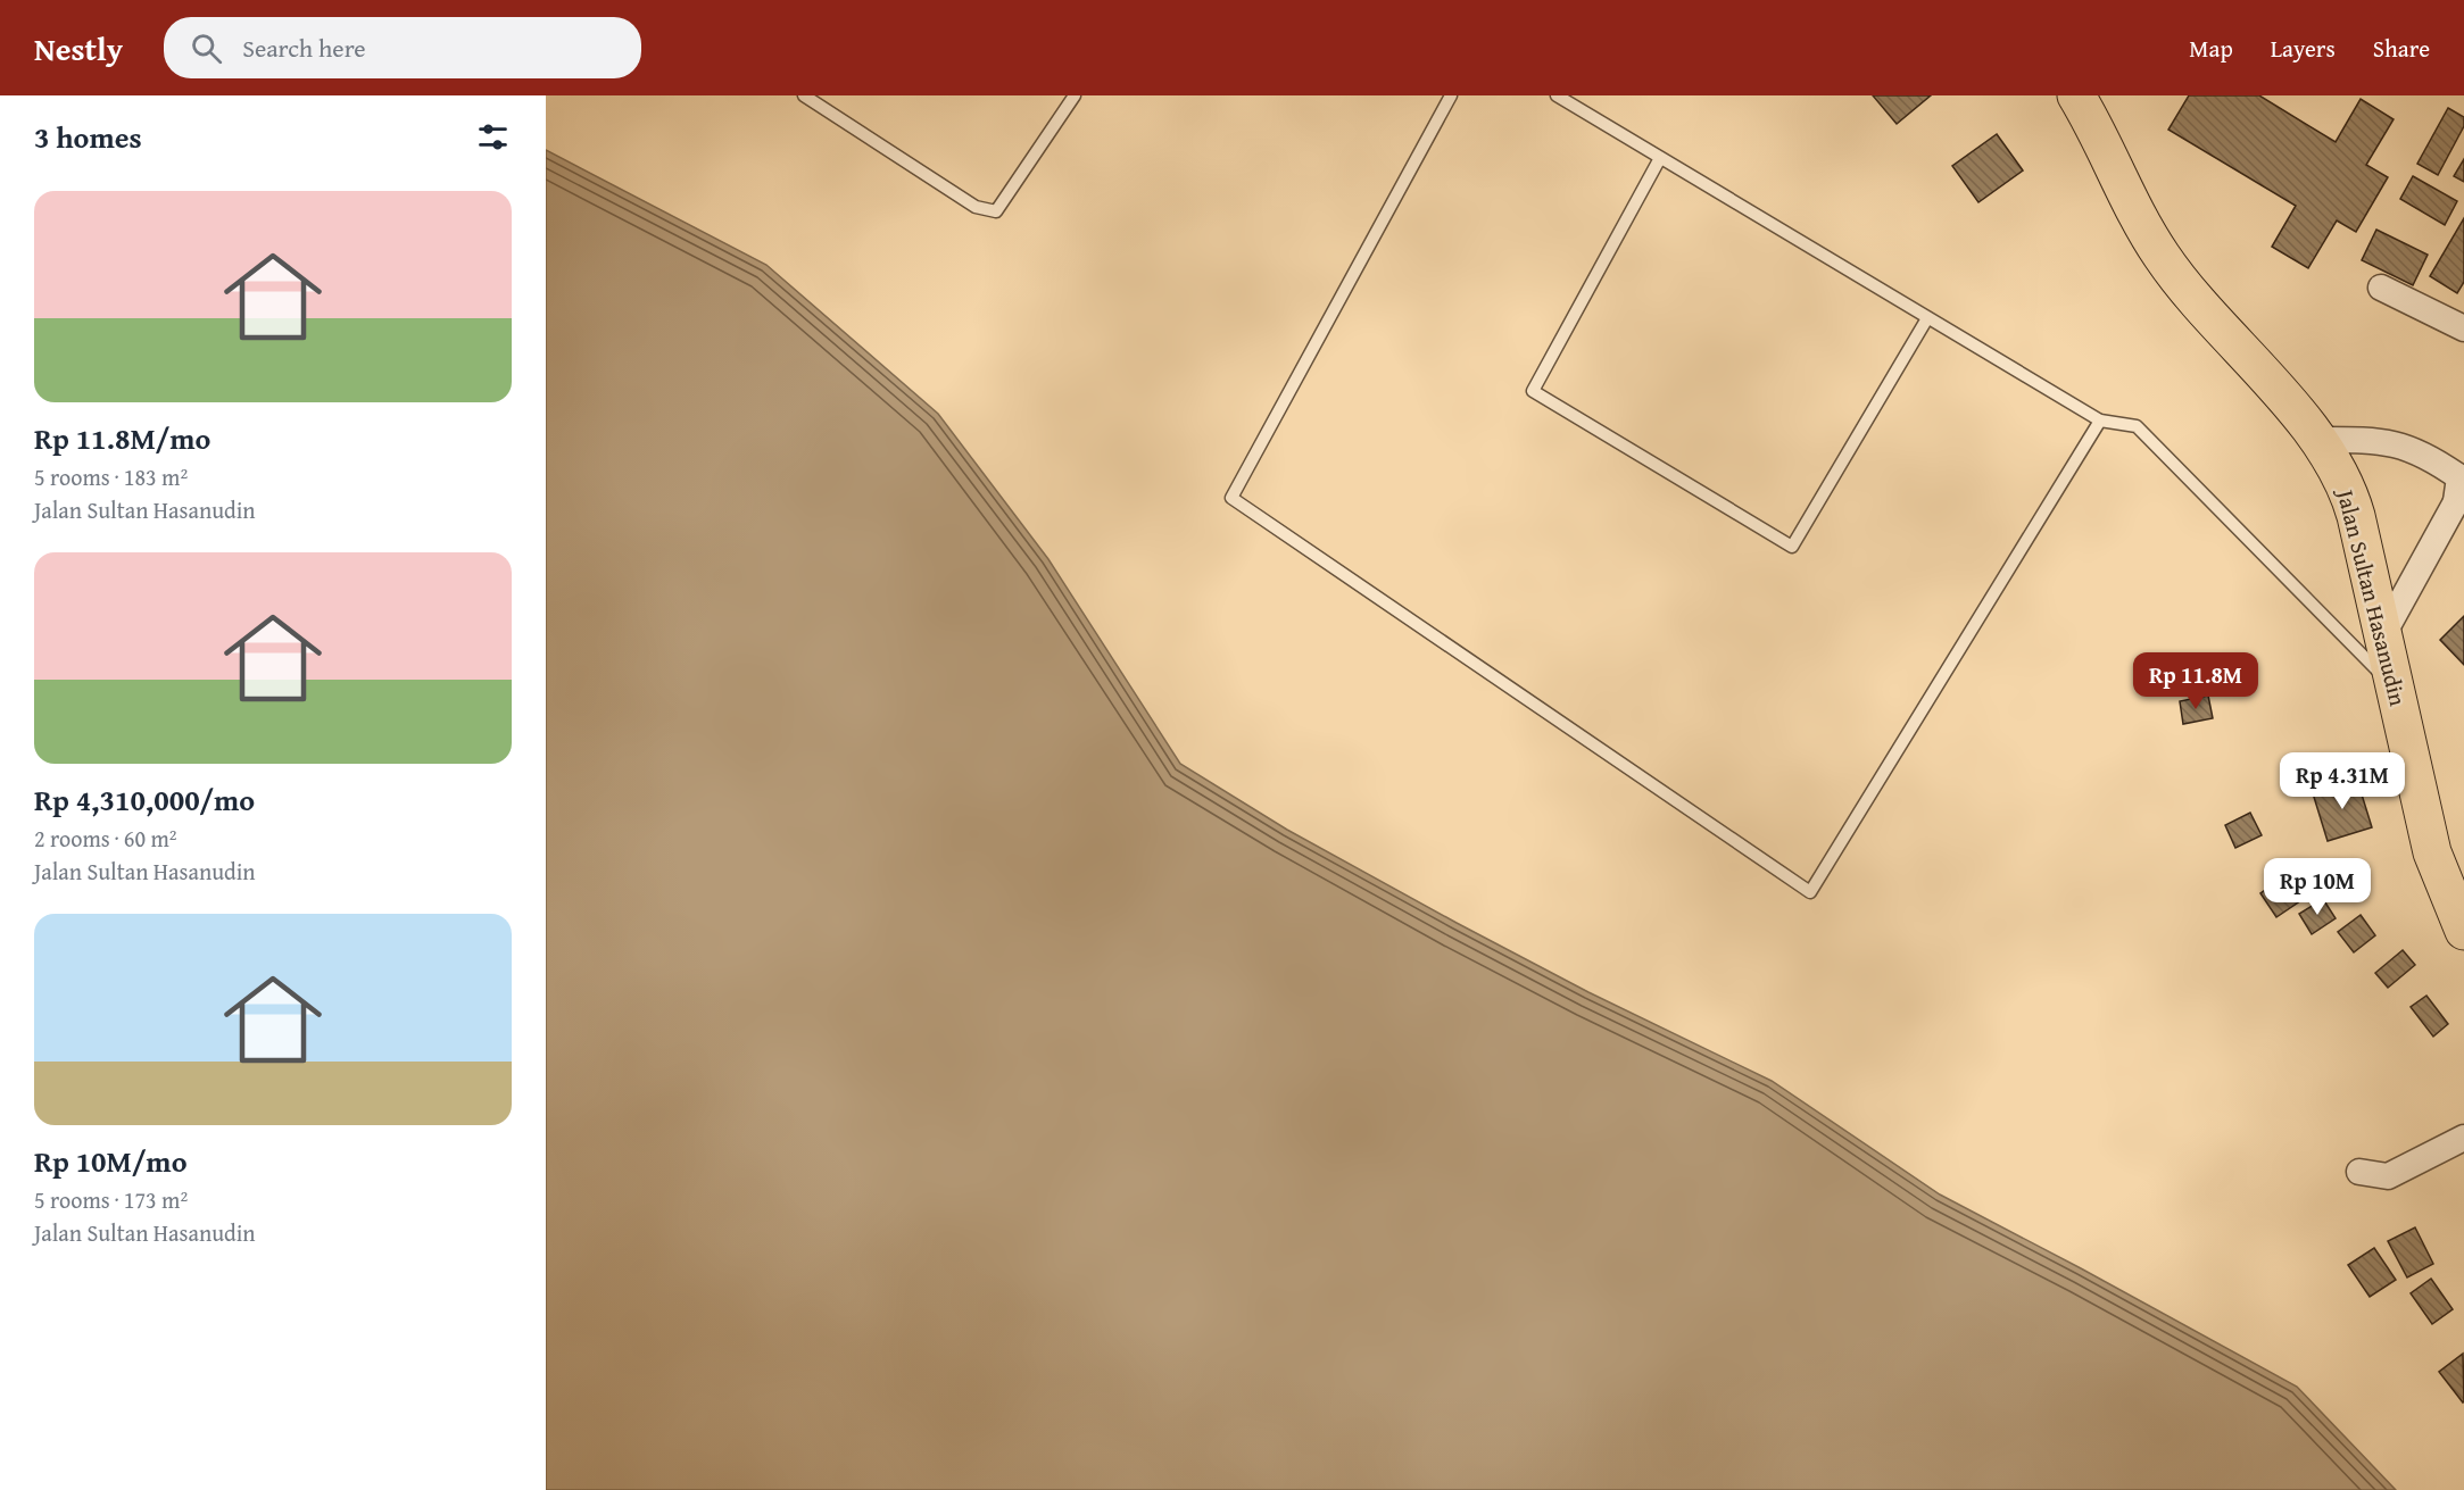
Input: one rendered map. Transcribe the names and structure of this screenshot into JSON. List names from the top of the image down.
{
  "streets": {
    "highway": ["Jalan Sultan Hasanudin"]
  },
  "page": {
    "header": "Nestly",
    "search": "Search here",
    "nav": ["Map", "Layers", "Share"],
    "heading": "3 homes",
    "list": [
      {
        "name": "Rp 11.8M/mo",
        "note": "5 rooms · 183 m² · Jalan Sultan Hasanudin"
      },
      {
        "name": "Rp 4,310,000/mo",
        "note": "2 rooms · 60 m² · Jalan Sultan Hasanudin"
      },
      {
        "name": "Rp 10M/mo",
        "note": "5 rooms · 173 m² · Jalan Sultan Hasanudin"
      }
    ],
    "price": ["Rp 11.8M", "Rp 4.31M", "Rp 10M"]
  }
}
